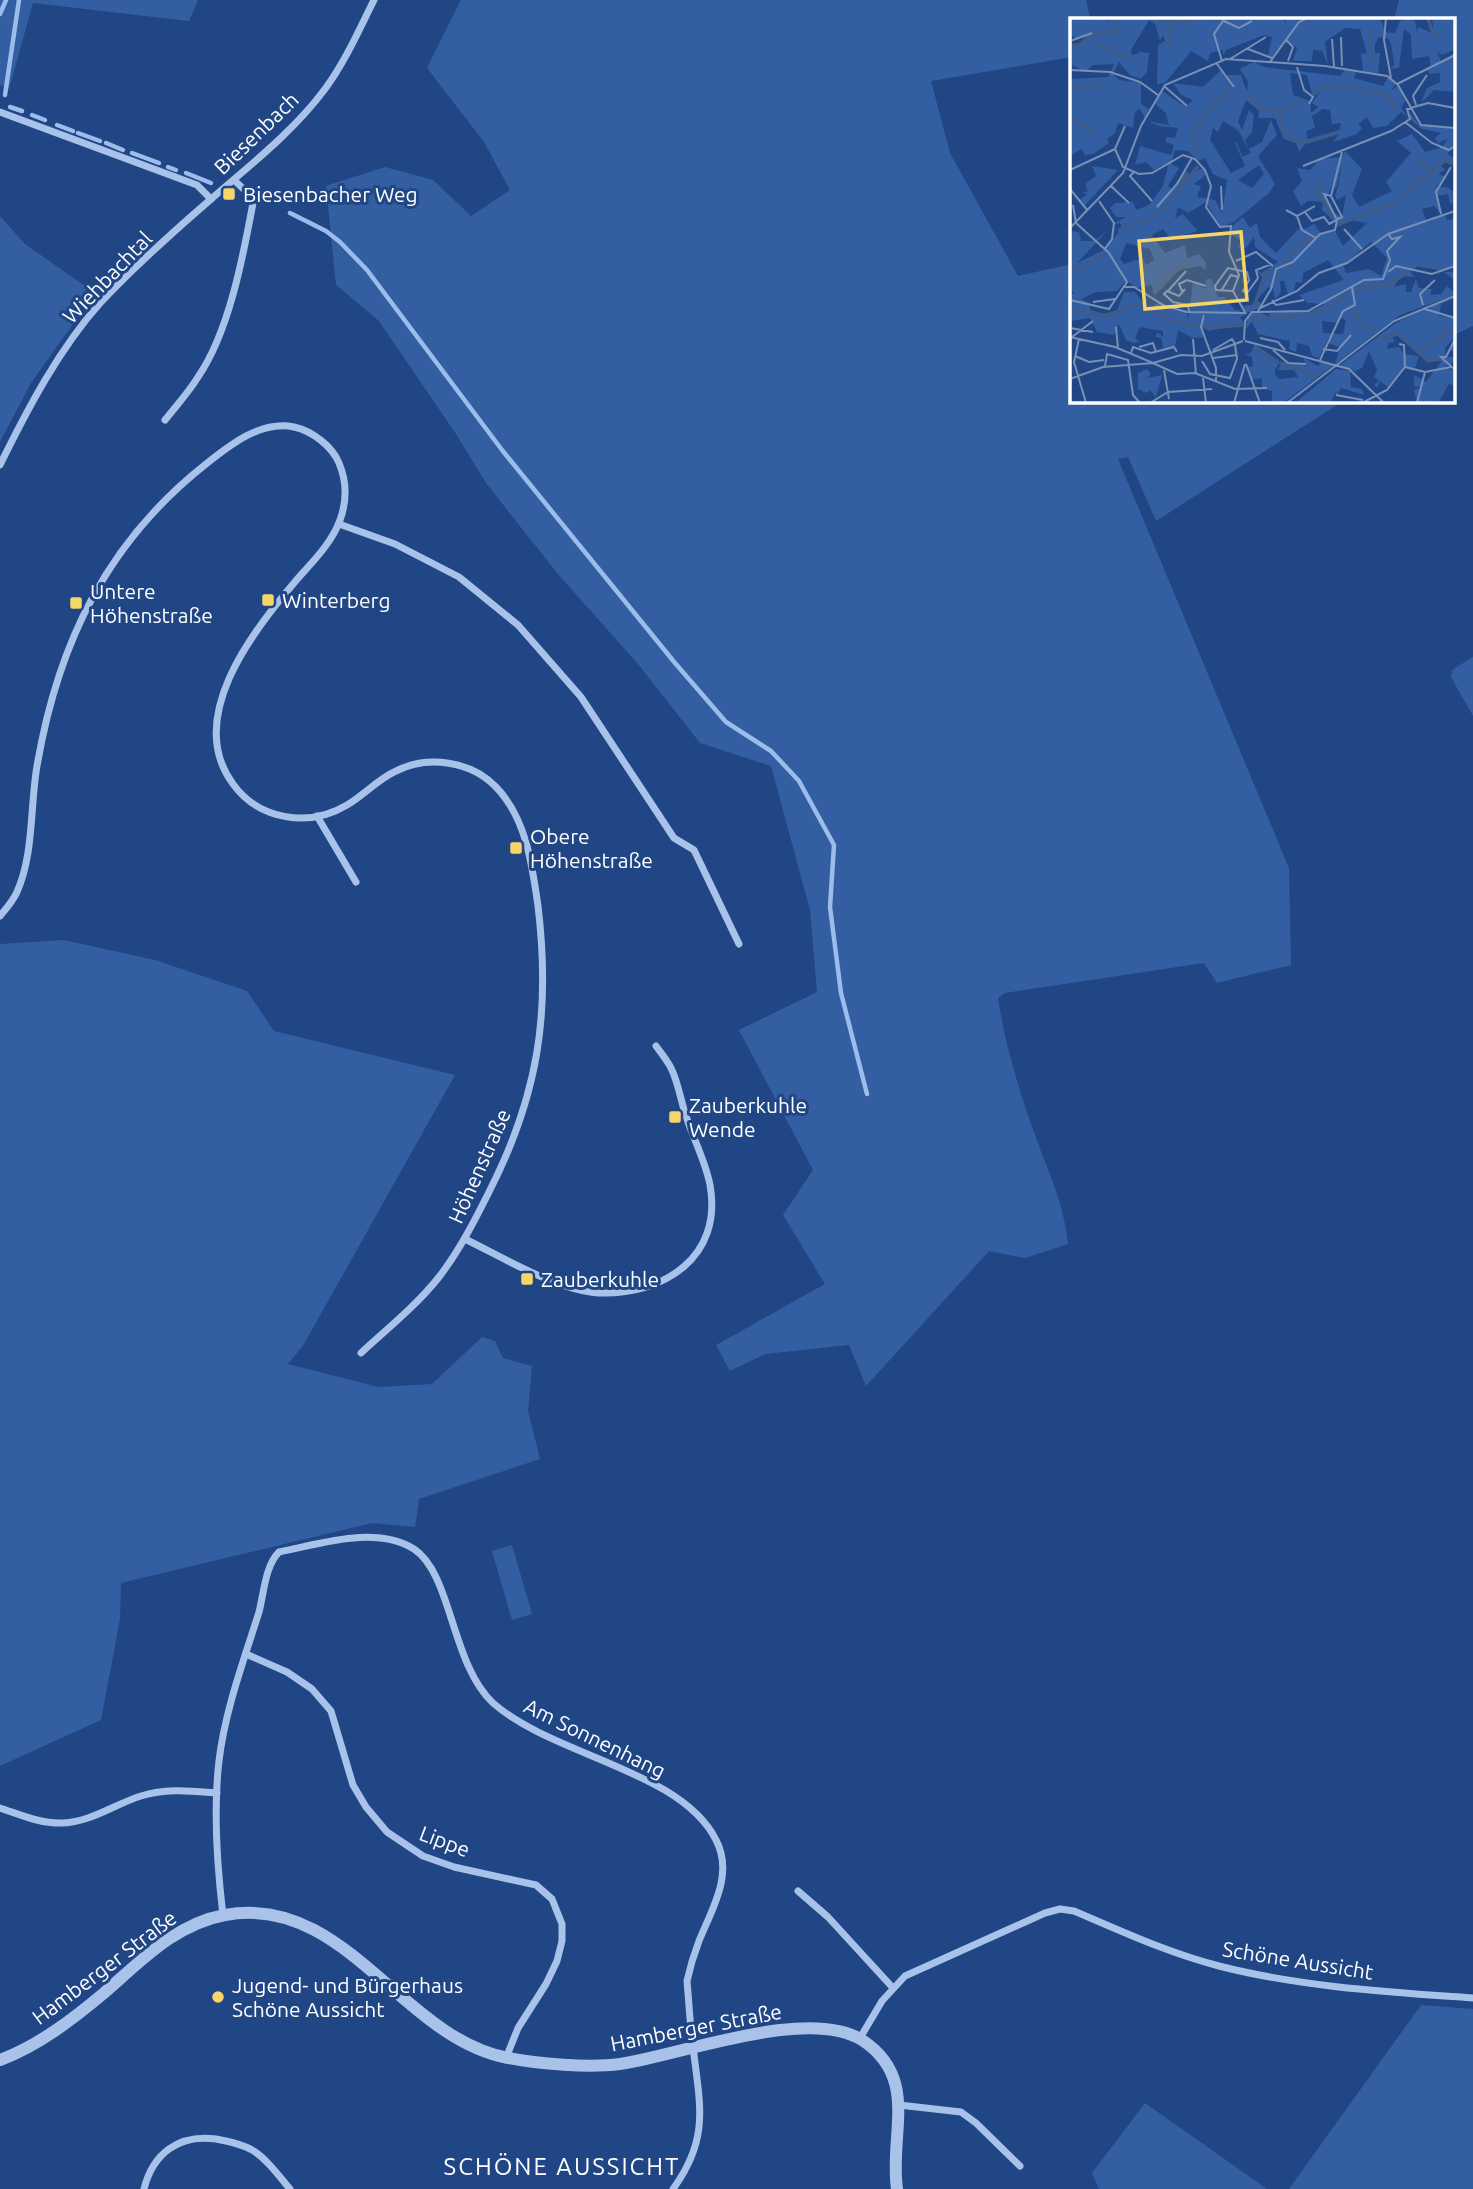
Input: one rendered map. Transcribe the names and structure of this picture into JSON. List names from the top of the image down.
{
  "streets": {
    "street": [
      "Biesenbach",
      "Wiehbachtal",
      "Höhenstraße",
      "Am Sonnenhang",
      "Lippe",
      "Schöne Aussicht",
      "Hamberger Straße"
    ]
  },
  "crossings": [
    ["Biesenbach", "Wiehbachtal"],
    ["Am Sonnenhang", "Lippe"],
    ["Am Sonnenhang", "Hamberger Straße"],
    ["Lippe", "Hamberger Straße"],
    ["Schöne Aussicht", "Hamberger Straße"]
  ],
  "districts": ["SCHÖNE AUSSICHT"],
  "places": {
    "transit": [
      "Biesenbacher Weg",
      "Winterberg",
      "Untere Höhenstraße",
      "Obere Höhenstraße",
      "Zauberkuhle Wende",
      "Zauberkuhle"
    ],
    "other": ["Jugend- und Bürgerhaus Schöne Aussicht"]
  }
}
